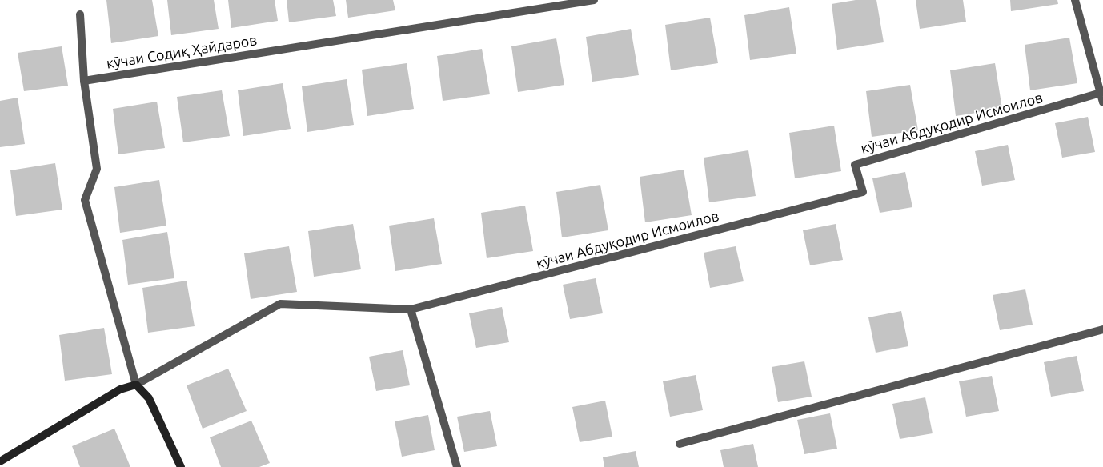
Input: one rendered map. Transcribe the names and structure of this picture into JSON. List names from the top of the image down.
{
  "streets": {
    "street": ["кӯчаи Содиқ Ҳайдаров", "кӯчаи Абдуқодир Исмоилов"]
  }
}
